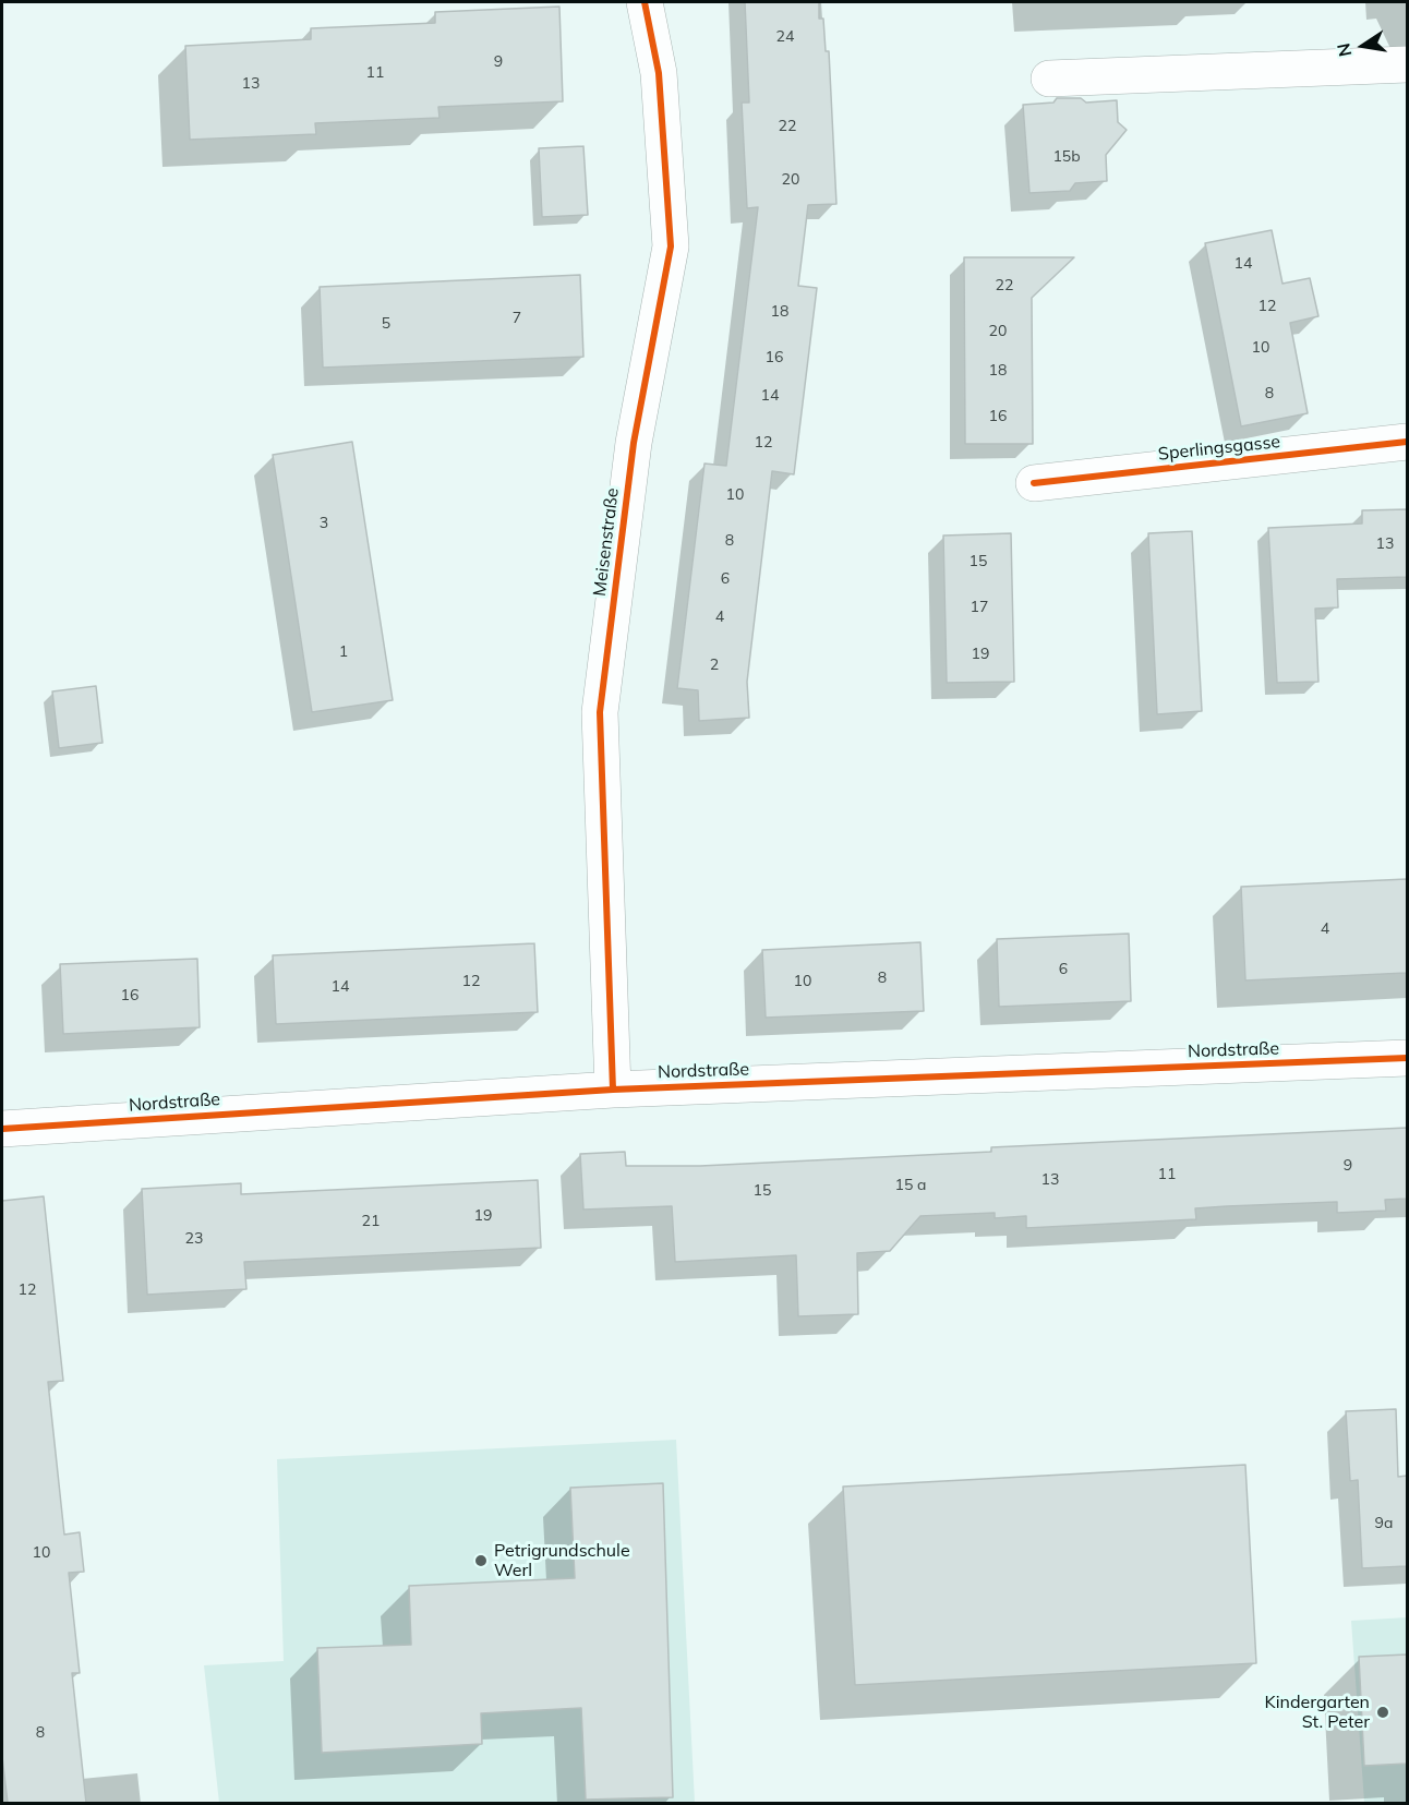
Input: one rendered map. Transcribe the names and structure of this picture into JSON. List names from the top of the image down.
{
  "streets": {
    "street": ["Sperlingsgasse", "Meisenstraße", "Nordstraße"]
  },
  "crossings": [
    ["Meisenstraße", "Nordstraße"]
  ],
  "places": ["Petrigrundschule Werl", "Kindergarten St. Peter"],
  "house_numbers": [
    "24",
    "9",
    "11",
    "13",
    "22",
    "15b",
    "20",
    "14",
    "22",
    "12",
    "18",
    "7",
    "5",
    "20",
    "10",
    "16",
    "18",
    "8",
    "14",
    "16",
    "12",
    "10",
    "3",
    "8",
    "13",
    "15",
    "6",
    "17",
    "4",
    "1",
    "19",
    "2",
    "4",
    "6",
    "8",
    "12",
    "10",
    "14",
    "16",
    "9",
    "11",
    "13",
    "15 a",
    "15",
    "19",
    "21",
    "23",
    "12",
    "9a",
    "10",
    "8"
  ],
  "north": "left"
}
